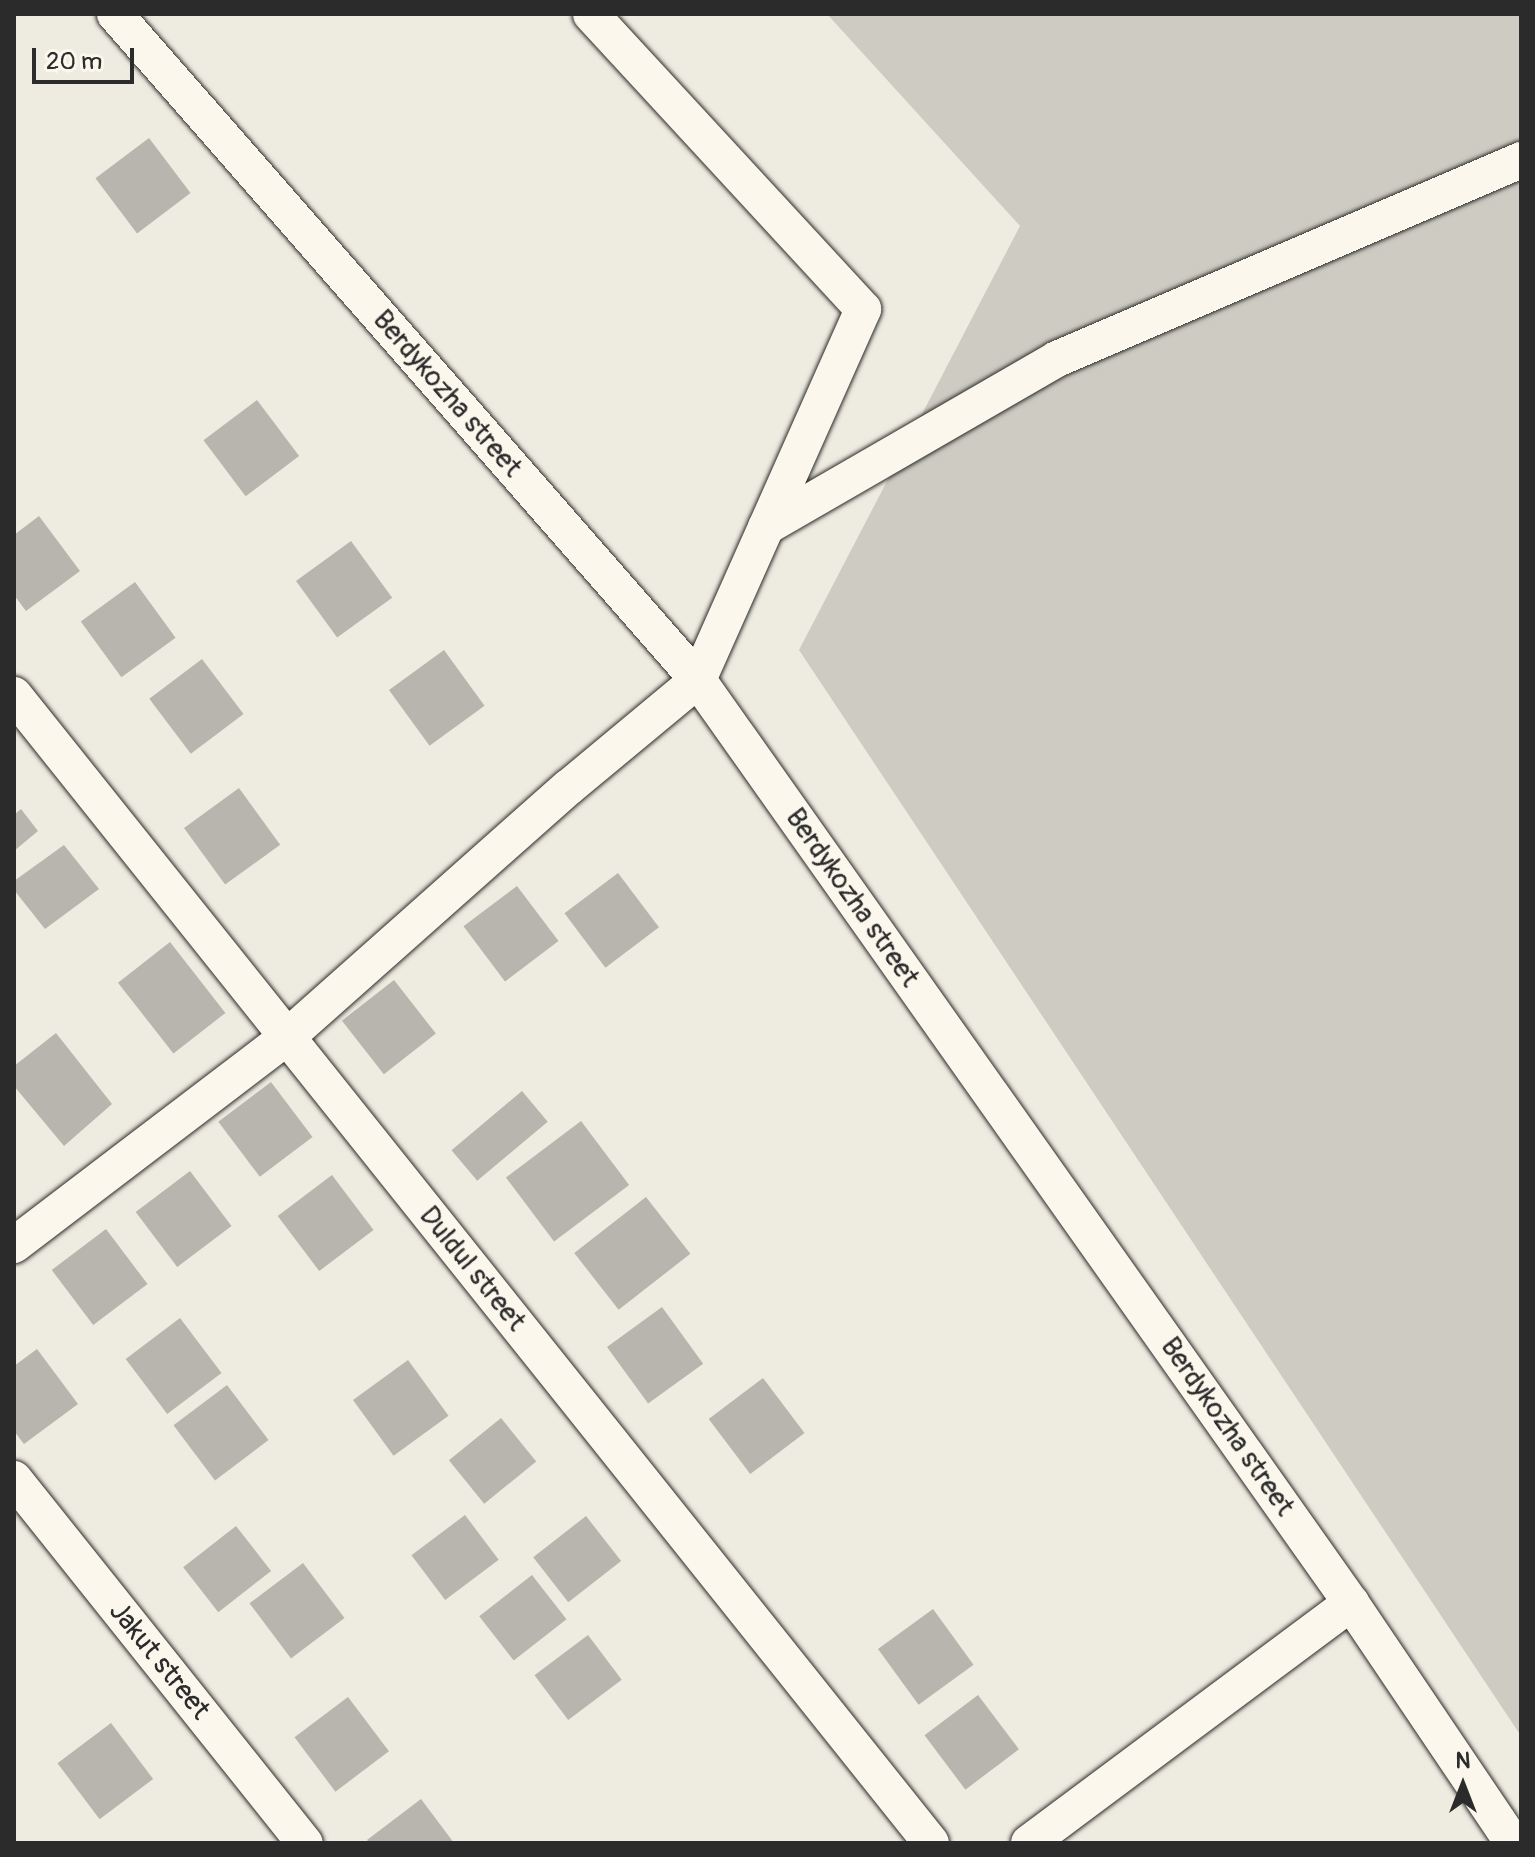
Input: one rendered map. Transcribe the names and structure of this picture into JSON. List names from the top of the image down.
{
  "streets": {
    "street": ["Berdykozha street", "Duldul street", "Jakut street"]
  },
  "scale_bar": "20 m",
  "north": "top"
}
